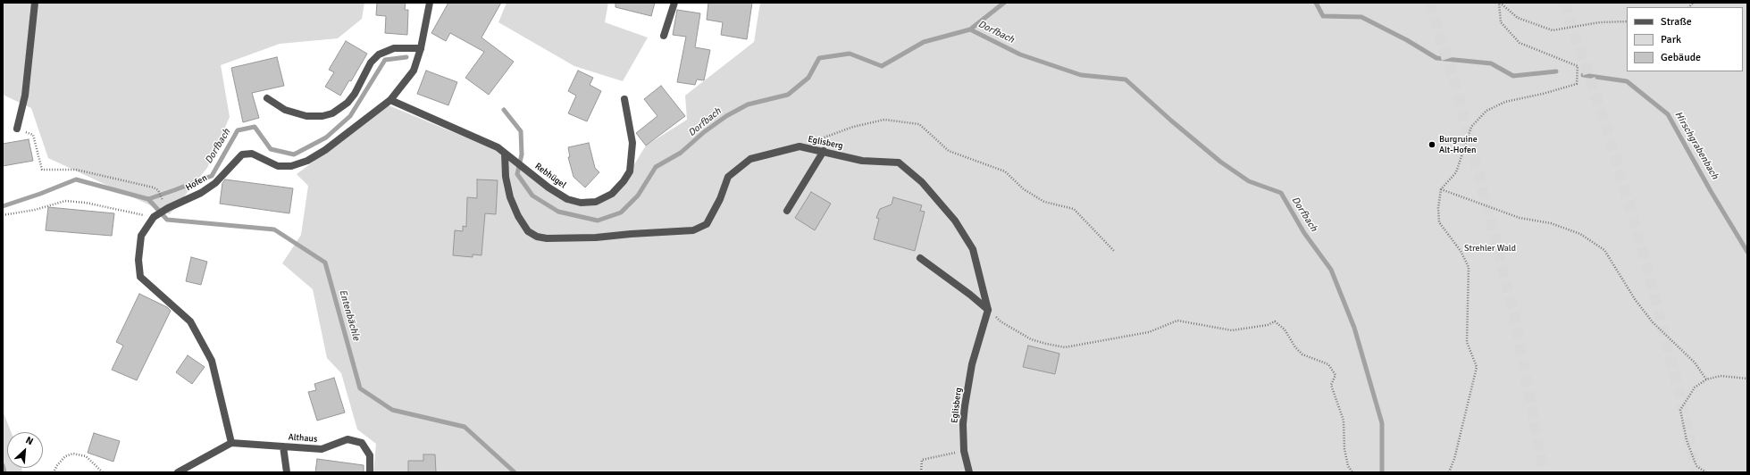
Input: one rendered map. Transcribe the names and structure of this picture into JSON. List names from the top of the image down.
{
  "streets": {
    "street": [
      "Eglisberg",
      "Rebhügel",
      "Hofen",
      "Althaus"
    ]
  },
  "crossings": [
    ["Eglisberg", "Rebhügel"],
    ["Rebhügel", "Hofen"],
    ["Hofen", "Althaus"]
  ],
  "water": ["Dorfbach", "Hirschgrabenbach", "Entenbächle"],
  "parks": ["Strehler Wald"],
  "places": ["Burgruine Alt-Hofen"],
  "legend": ["Straße", "Park", "Gebäude"],
  "north": "top right"
}
